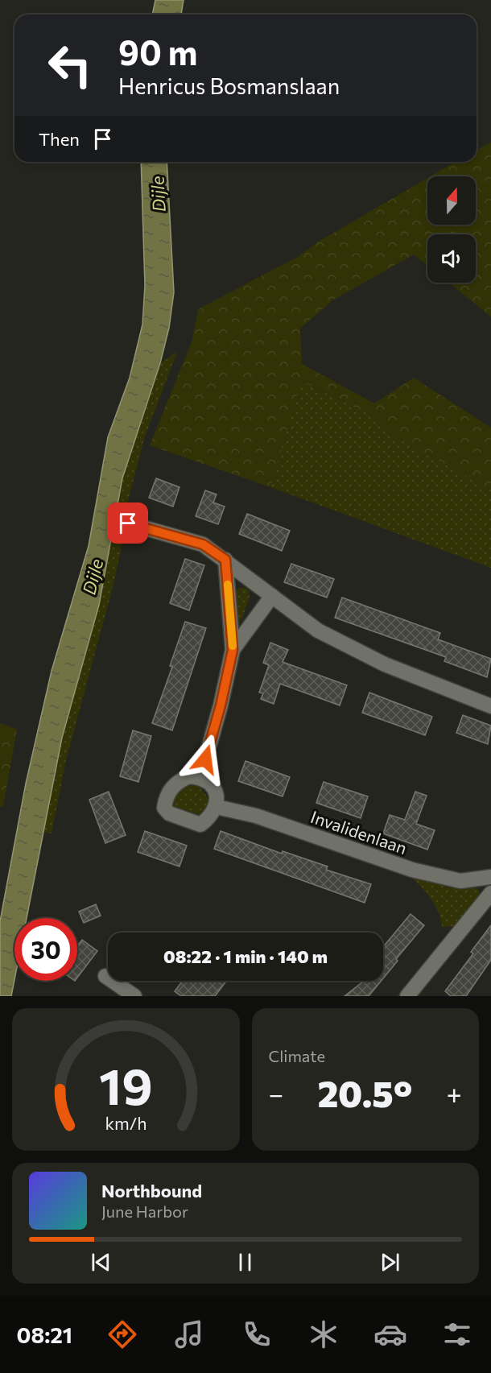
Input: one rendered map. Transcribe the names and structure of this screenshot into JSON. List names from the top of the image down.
{
  "streets": {
    "street": ["Invalidenlaan"]
  },
  "water": ["Dijle"],
  "north": "top",
  "page": {
    "turn": ["90 m", "Henricus Bosmanslaan"],
    "then": "Then",
    "limit": "30",
    "trip": "08:22 · 1 min · 140 m",
    "tile": "Climate",
    "heat": ["−", "20.5°", "+"],
    "song": ["Northbound", "June Harbor"],
    "tabs": "08:21",
    "gauge": ["19", "km/h"]
  }
}
